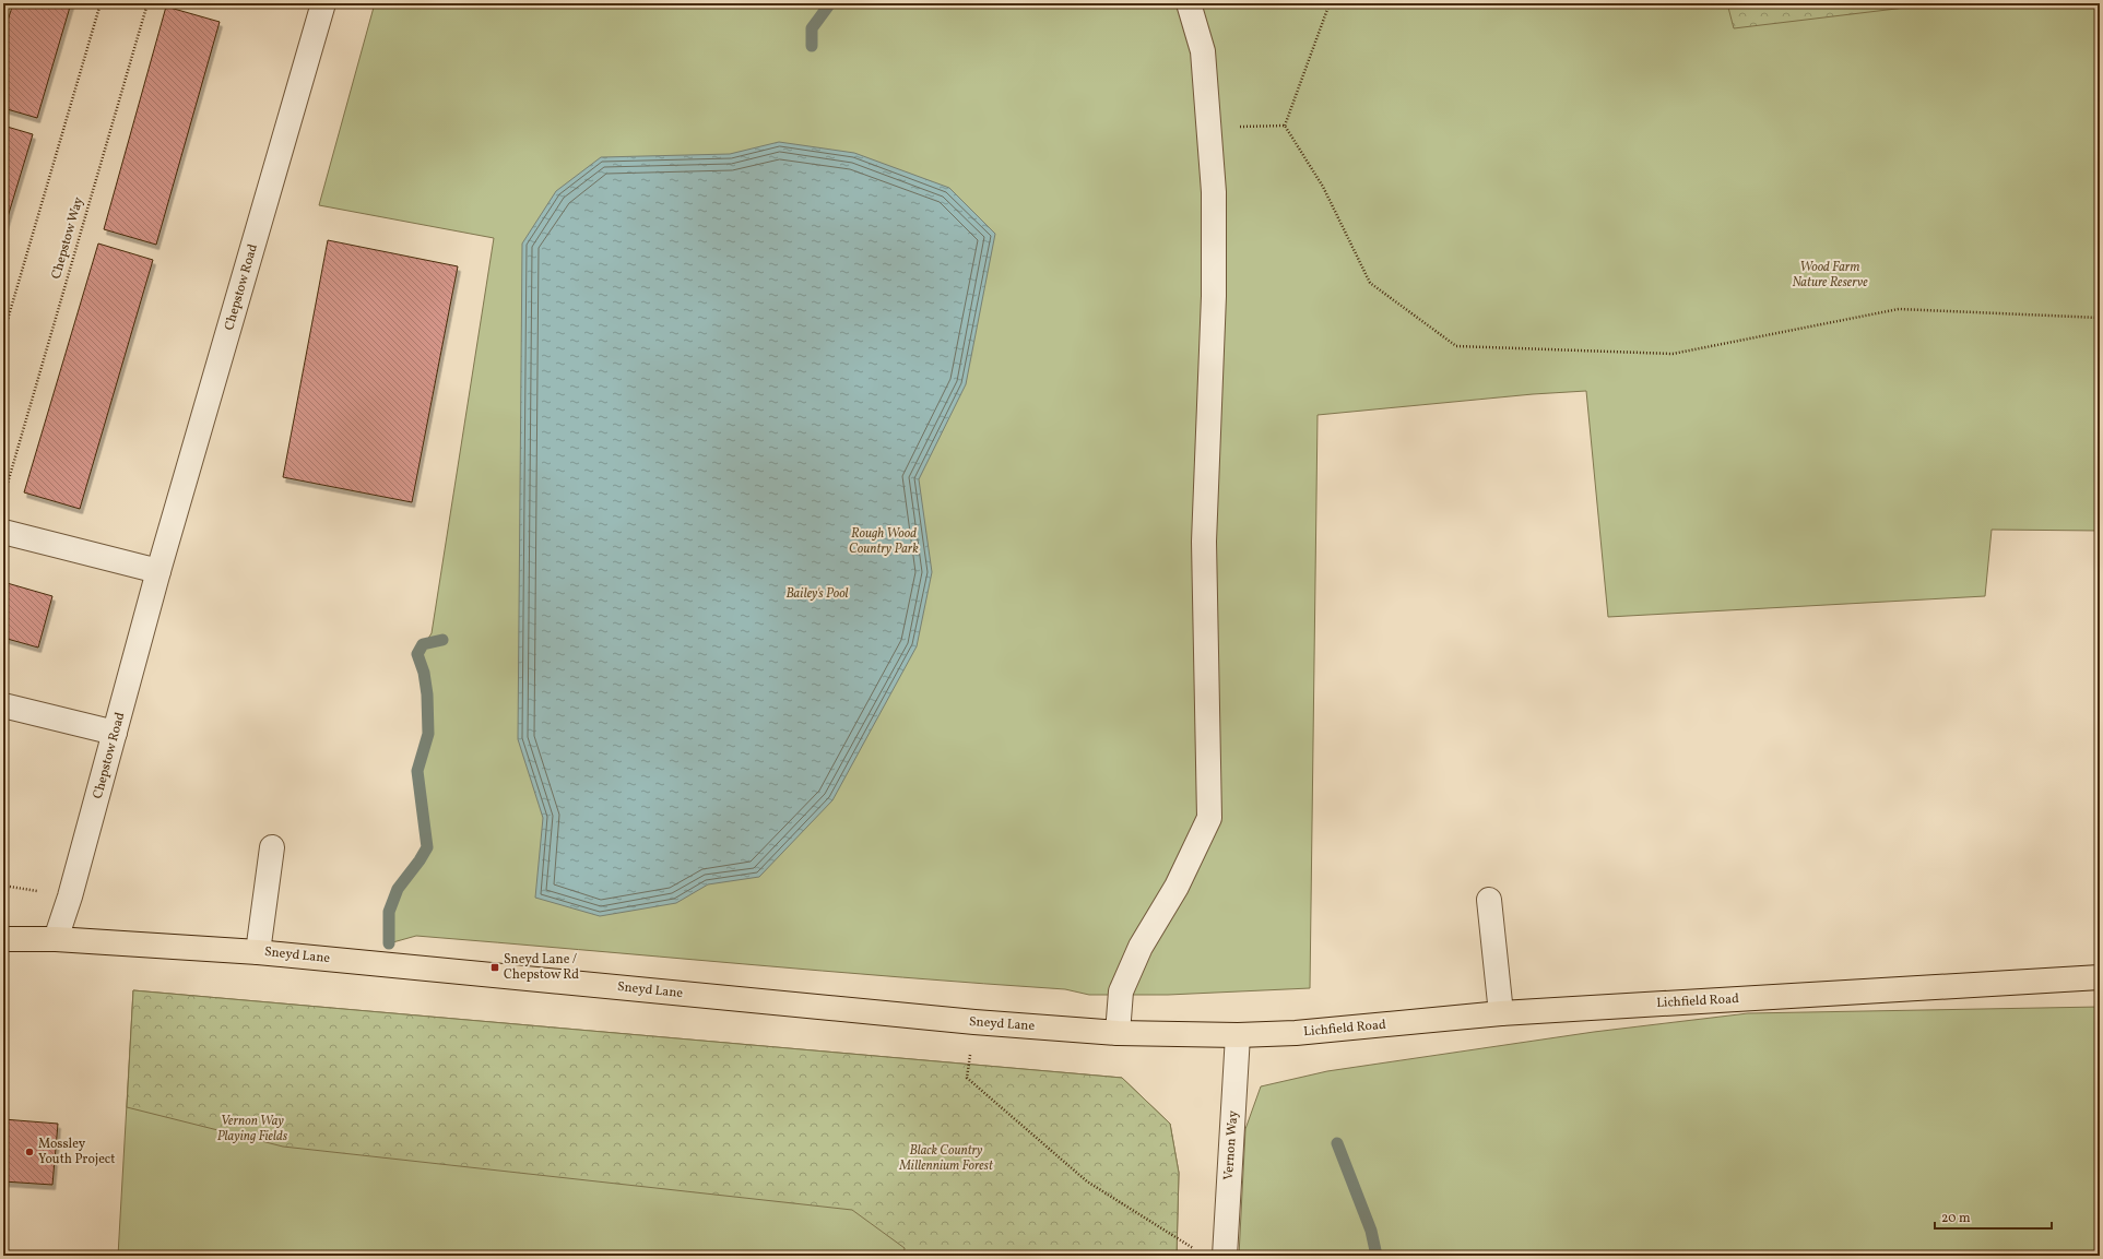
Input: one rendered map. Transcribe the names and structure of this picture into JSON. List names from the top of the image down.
{
  "streets": {
    "main road": ["Sneyd Lane", "Lichfield Road"],
    "street": ["Chepstow Road", "Vernon Way"],
    "path": ["Chepstow Way"]
  },
  "crossings": [
    ["Chepstow Road", "Sneyd Lane"],
    ["Sneyd Lane", "Lichfield Road"],
    ["Sneyd Lane", "Vernon Way"]
  ],
  "parks": [
    "Wood Farm Nature Reserve",
    "Rough Wood Country Park",
    "Bailey's Pool",
    "Vernon Way Playing Fields",
    "Black Country Millennium Forest"
  ],
  "places": {
    "transit": ["Sneyd Lane / Chepstow Rd"],
    "other": ["Mossley Youth Project"]
  },
  "scale_bar": "20 m"
}
